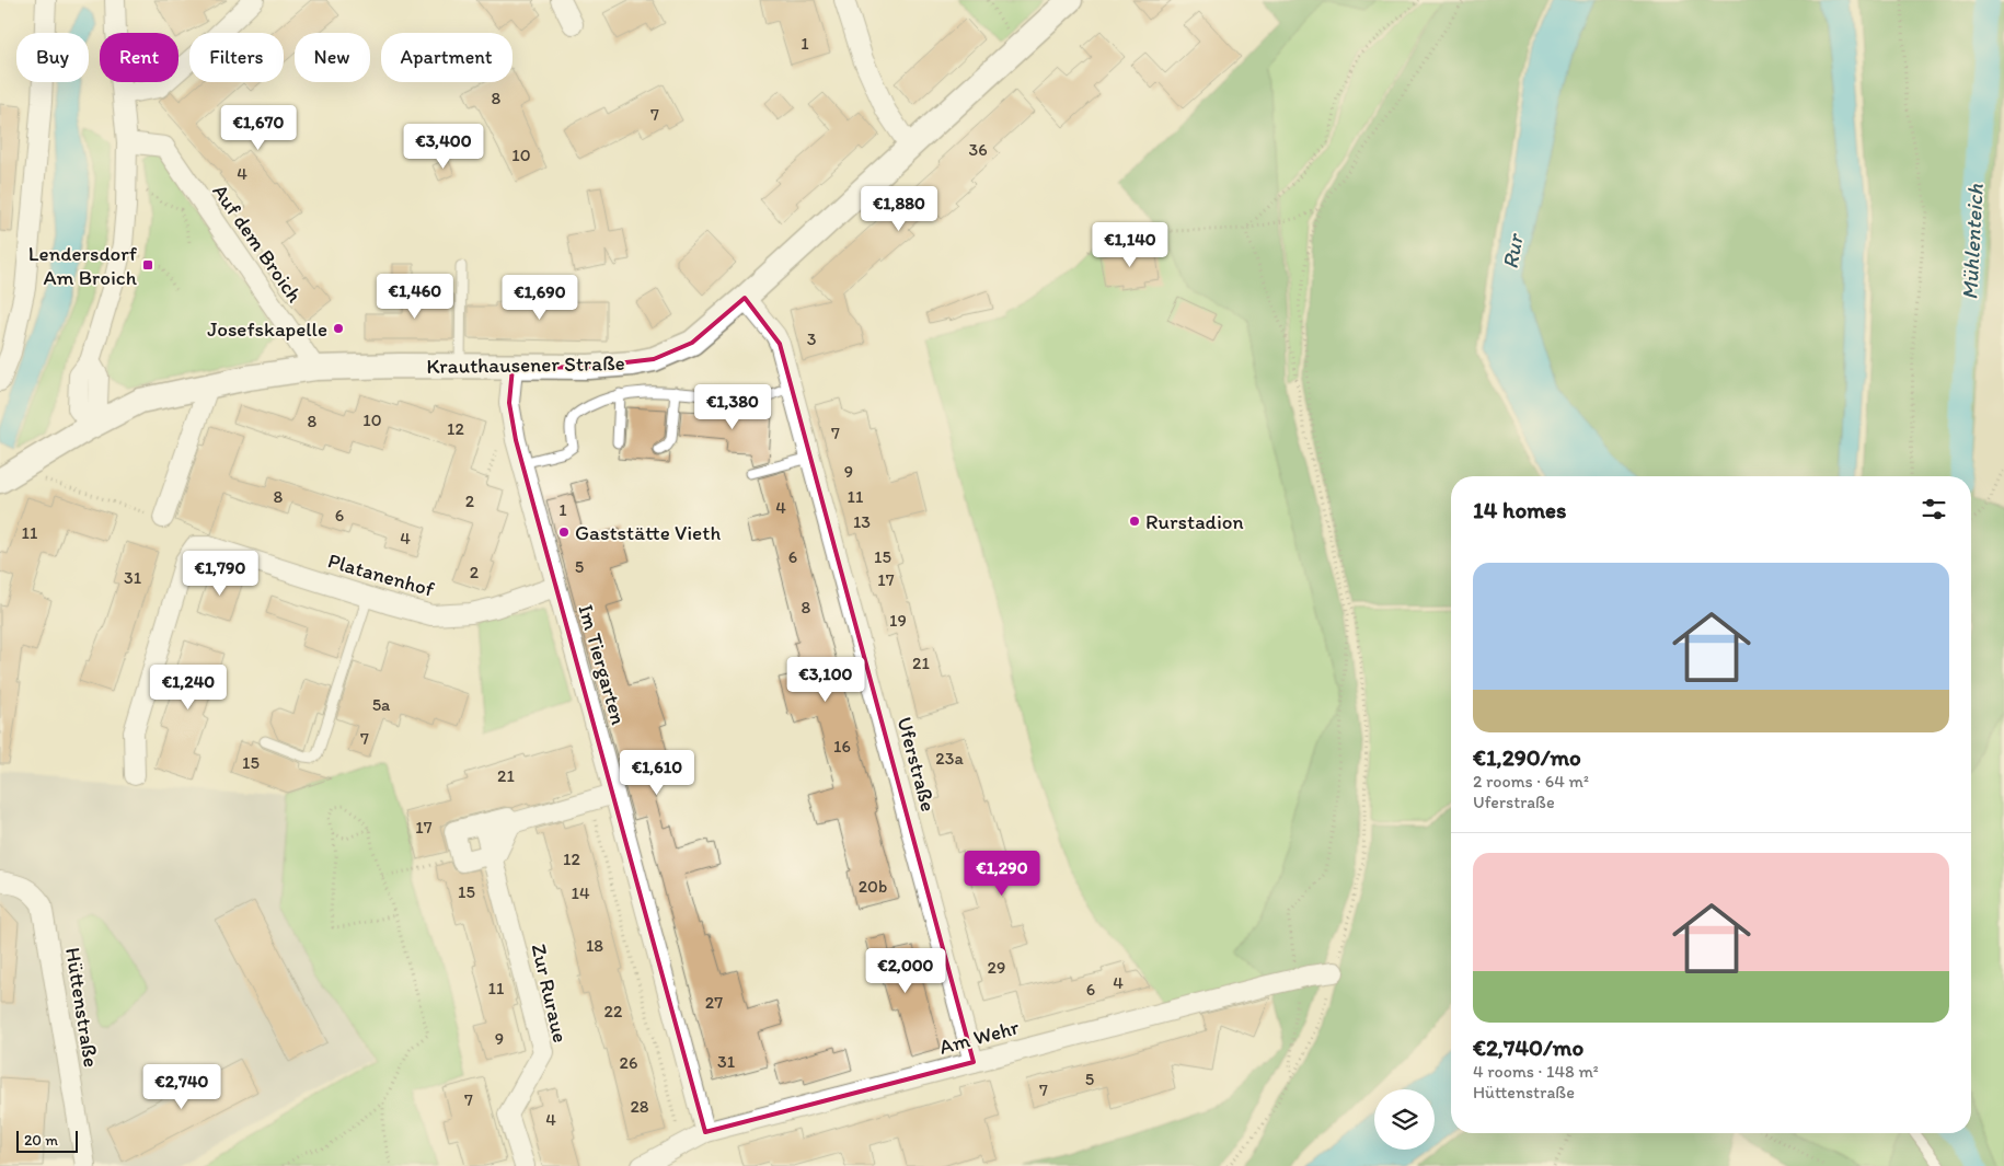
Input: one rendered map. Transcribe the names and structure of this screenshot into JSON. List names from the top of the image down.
{
  "streets": {
    "street": [
      "Auf dem Broich",
      "Krauthausener Straße",
      "Platanenhof",
      "Im Tiergarten",
      "Uferstraße",
      "Zur Ruraue",
      "Hüttenstraße",
      "Am Wehr"
    ]
  },
  "crossings": [
    ["Auf dem Broich", "Krauthausener Straße"],
    ["Krauthausener Straße", "Im Tiergarten"],
    ["Krauthausener Straße", "Uferstraße"],
    ["Platanenhof", "Im Tiergarten"],
    ["Im Tiergarten", "Zur Ruraue"],
    ["Im Tiergarten", "Am Wehr"],
    ["Uferstraße", "Am Wehr"]
  ],
  "water": ["Mühlenteich", "Rur"],
  "places": {
    "transit": ["Lendersdorf Am Broich"],
    "other": ["Josefskapelle", "Rurstadion", "Gaststätte Vieth"]
  },
  "house_numbers": [
    "1",
    "8",
    "7",
    "36",
    "10",
    "4",
    "3",
    "10",
    "8",
    "12",
    "7",
    "9",
    "8",
    "11",
    "2",
    "4",
    "1",
    "6",
    "13",
    "11",
    "4",
    "6",
    "15",
    "5",
    "2",
    "31",
    "17",
    "8",
    "19",
    "21",
    "5a",
    "7",
    "16",
    "23a",
    "15",
    "21",
    "17",
    "12",
    "20b",
    "15",
    "14",
    "18",
    "29",
    "4",
    "11",
    "6",
    "27",
    "22",
    "9",
    "31",
    "26",
    "5",
    "7",
    "7",
    "28",
    "4"
  ],
  "scale_bar": "20 m",
  "page": {
    "chip": [
      "Buy",
      "Rent",
      "Filters",
      "New",
      "Apartment"
    ],
    "price": [
      "€1,670",
      "€3,400",
      "€1,880",
      "€1,140",
      "€1,460",
      "€1,690",
      "€1,380",
      "€1,790",
      "€3,100",
      "€1,240",
      "€1,610",
      "€1,290",
      "€2,000",
      "€2,740"
    ],
    "heading": "14 homes",
    "list": [
      {
        "name": "€1,290/mo",
        "note": "2 rooms · 64 m² · Uferstraße"
      },
      {
        "name": "€2,740/mo",
        "note": "4 rooms · 148 m² · Hüttenstraße"
      }
    ],
    "scale": "20 m"
  }
}
